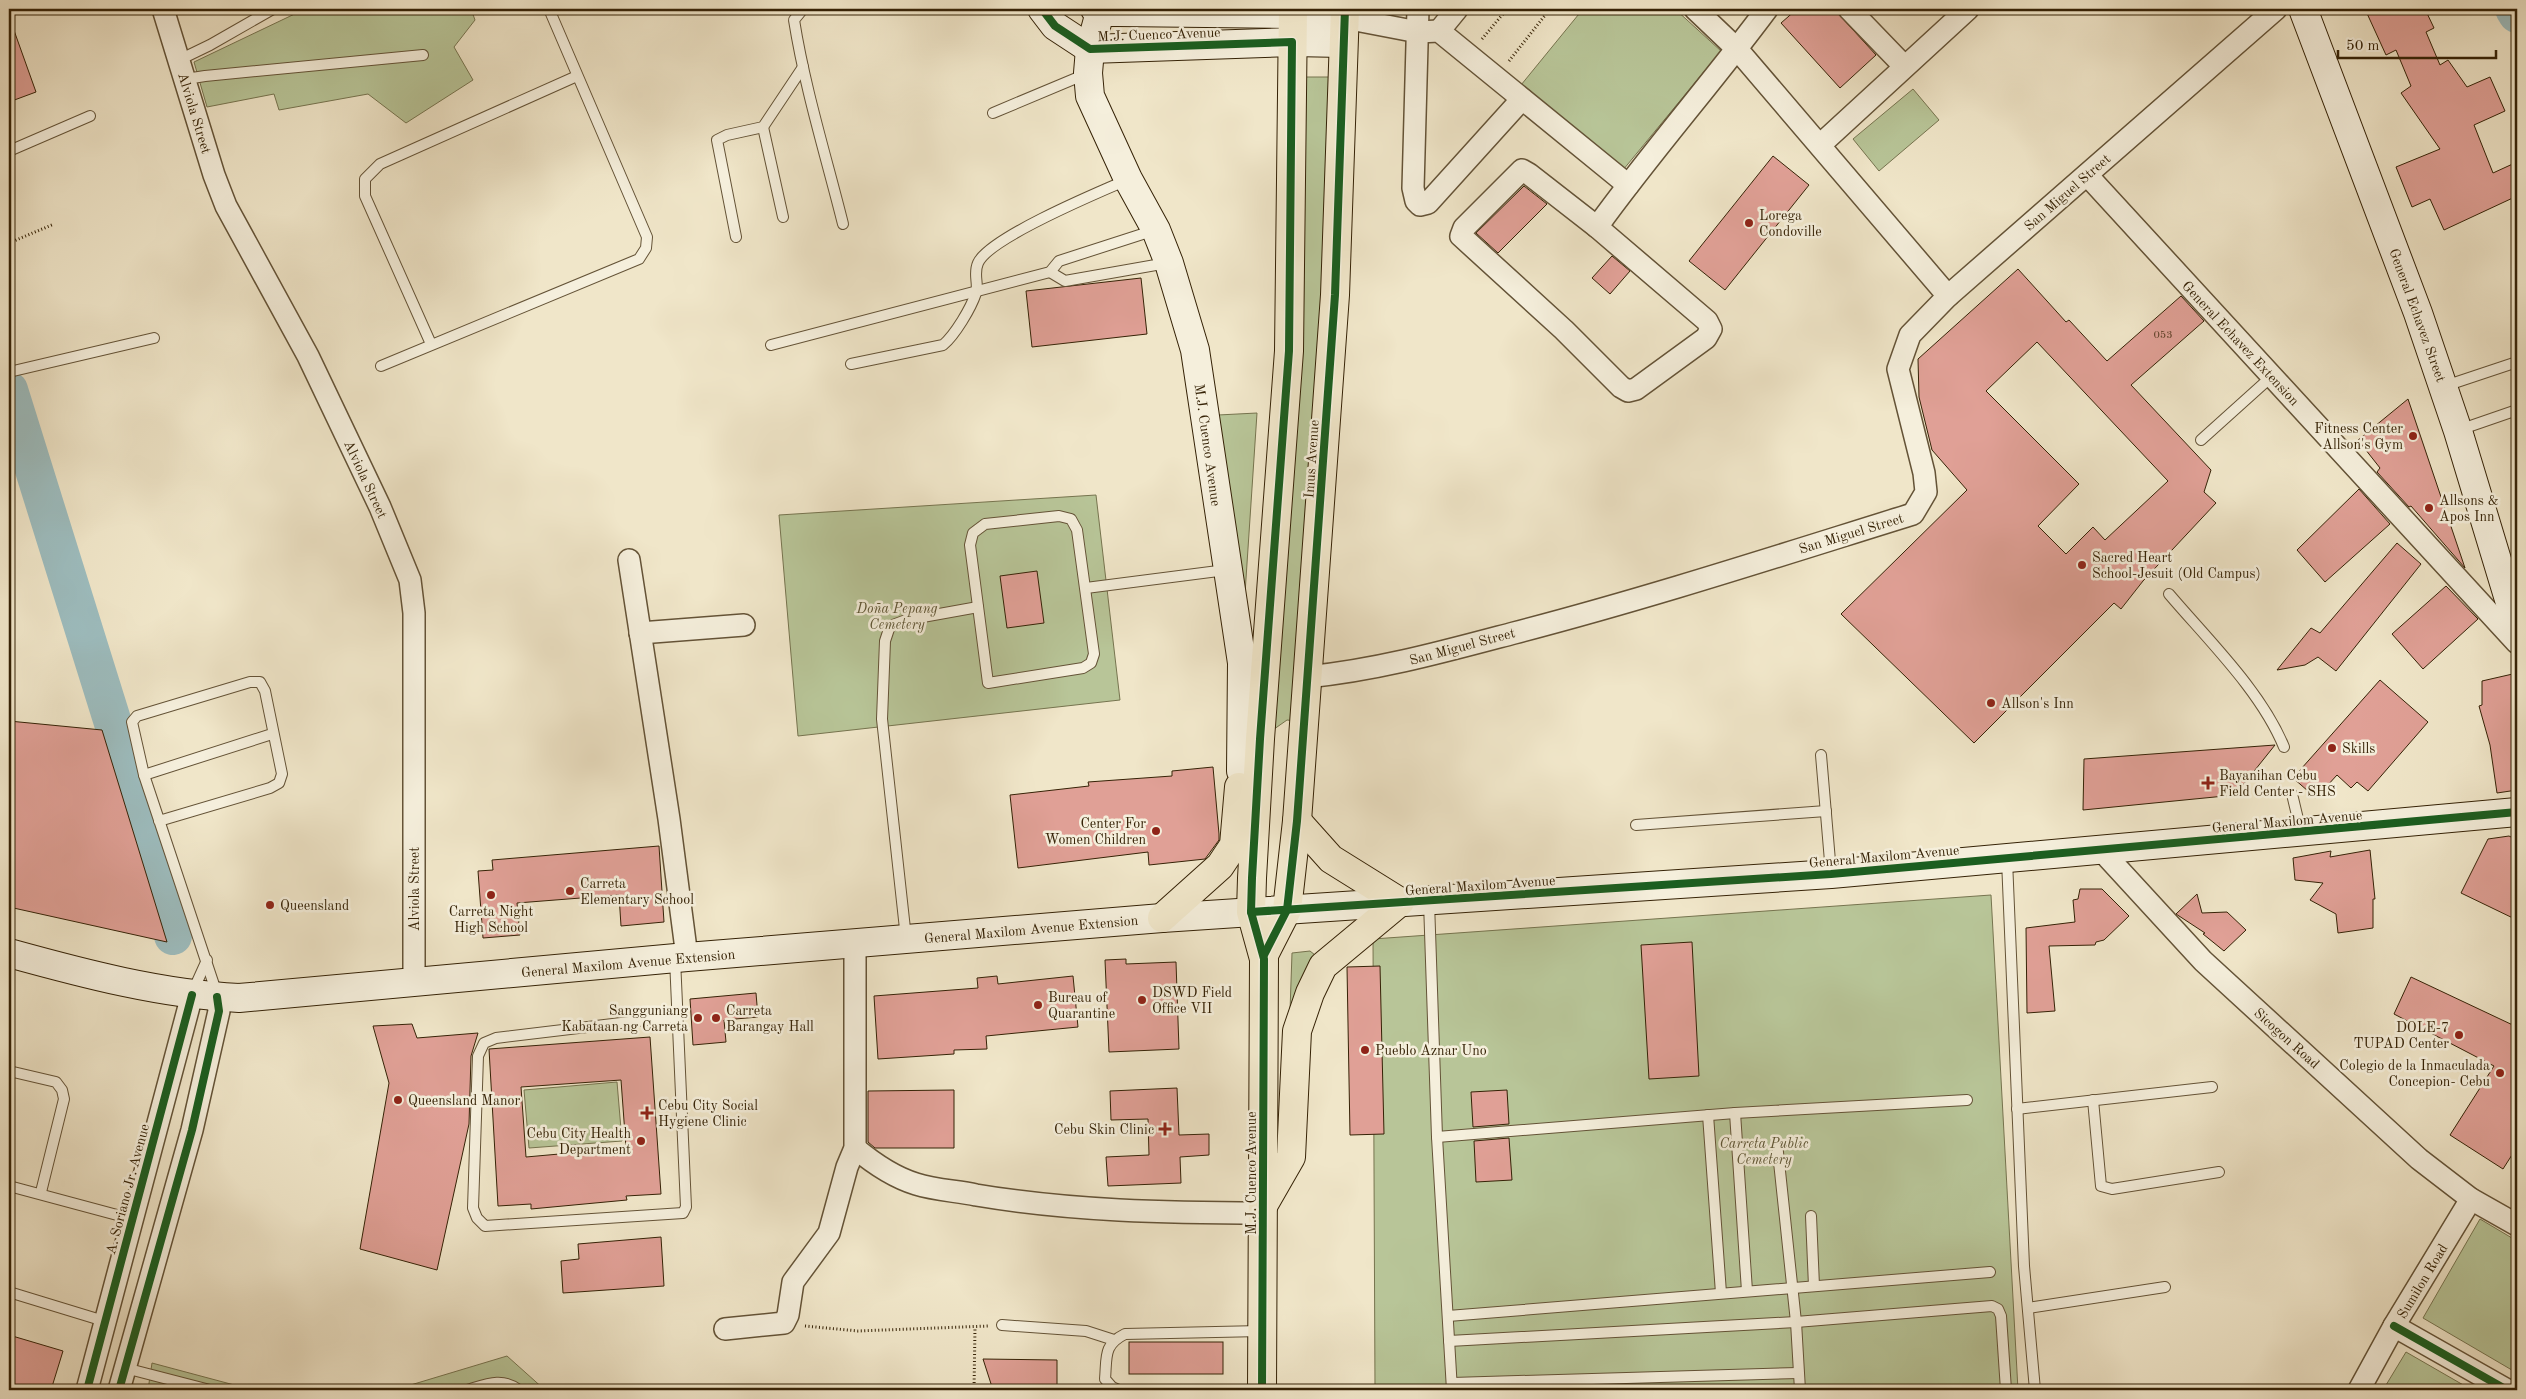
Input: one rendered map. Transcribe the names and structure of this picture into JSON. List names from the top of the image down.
{
  "streets": {
    "main road": [
      "M.J. Cuenco Avenue",
      "General Echavez Street",
      "Imus Avenue",
      "General Maxilom Avenue",
      "General Maxilom Avenue Extension"
    ],
    "street": [
      "Alviola Street",
      "San Miguel Street",
      "General Echavez Extension",
      "Sicogon Road",
      "A. Soriano Jr. Avenue",
      "Sumilon Road"
    ]
  },
  "crossings": [
    ["M.J. Cuenco Avenue", "Imus Avenue"],
    ["M.J. Cuenco Avenue", "General Maxilom Avenue"],
    ["M.J. Cuenco Avenue", "General Maxilom Avenue Extension"],
    ["Alviola Street", "General Maxilom Avenue Extension"],
    ["San Miguel Street", "General Echavez Extension"],
    ["San Miguel Street", "Imus Avenue"],
    ["Imus Avenue", "General Maxilom Avenue"],
    ["General Maxilom Avenue", "General Maxilom Avenue Extension"],
    ["General Maxilom Avenue", "Sicogon Road"],
    ["General Maxilom Avenue Extension", "A. Soriano Jr. Avenue"],
    ["Sicogon Road", "Sumilon Road"]
  ],
  "parks": ["Doña Pepang Cemetery", "Carreta Public Cemetery"],
  "places": {
    "other": [
      "Lorega Condoville",
      "Fitness Center Allson's Gym",
      "Allsons & Apos Inn",
      "Sacred Heart School-Jesuit (Old Campus)",
      "Allson's Inn",
      "Skills",
      "Center For Women Children",
      "Carreta Elementary School",
      "Carreta Night High School",
      "Queensland",
      "DSWD Field Office VII",
      "Bureau of Quarantine",
      "Sangguniang Kabataan ng Carreta",
      "Carreta Barangay Hall",
      "DOLE-7 TUPAD Center",
      "Pueblo Aznar Uno",
      "Colegio de la Inmaculada Concepion- Cebu",
      "Queensland Manor",
      "Cebu City Health Department"
    ],
    "health": ["Bayanihan Cebu Field Center - SHS", "Cebu City Social Hygiene Clinic", "Cebu Skin Clinic"]
  },
  "house_numbers": ["053"],
  "scale_bar": "50 m"
}
